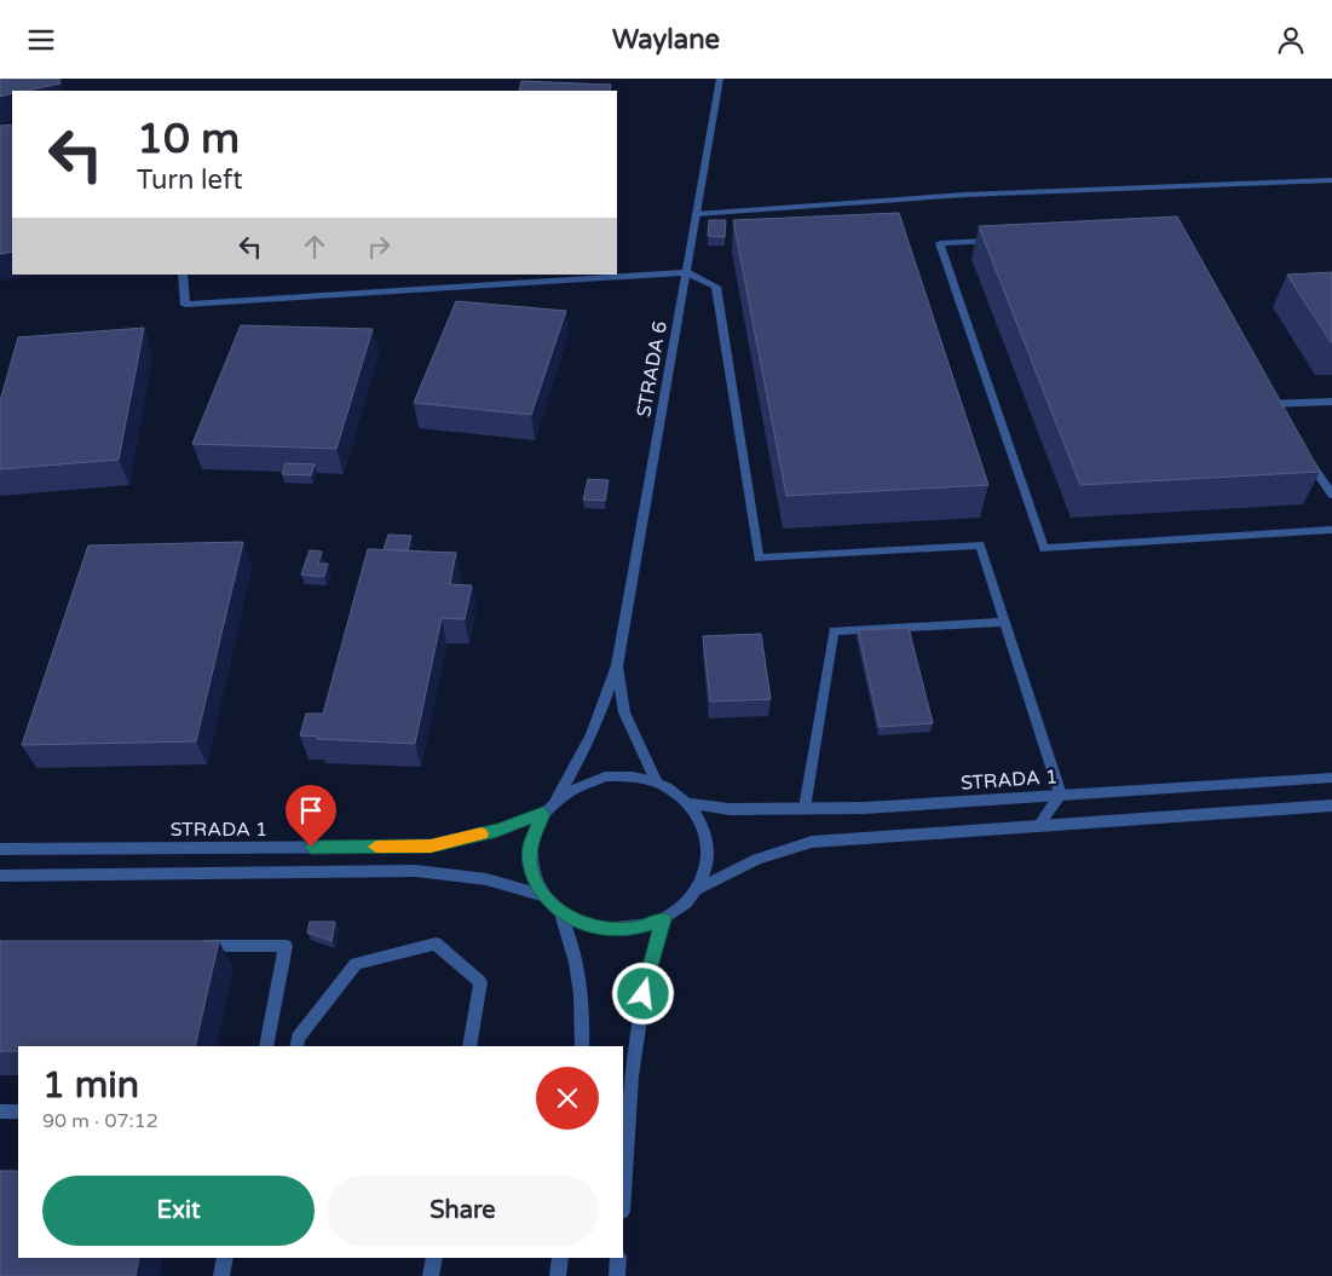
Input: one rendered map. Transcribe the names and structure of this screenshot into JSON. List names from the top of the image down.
{
  "streets": {
    "street": ["STRADA 6", "STRADA 1"]
  },
  "crossings": [
    ["STRADA 6", "STRADA 1"]
  ],
  "page": {
    "header": "Waylane",
    "turn": ["10 m", "Turn left"],
    "heading": ["1 min", "90 m · 07:12"],
    "buttons": ["Exit", "Share"]
  }
}
